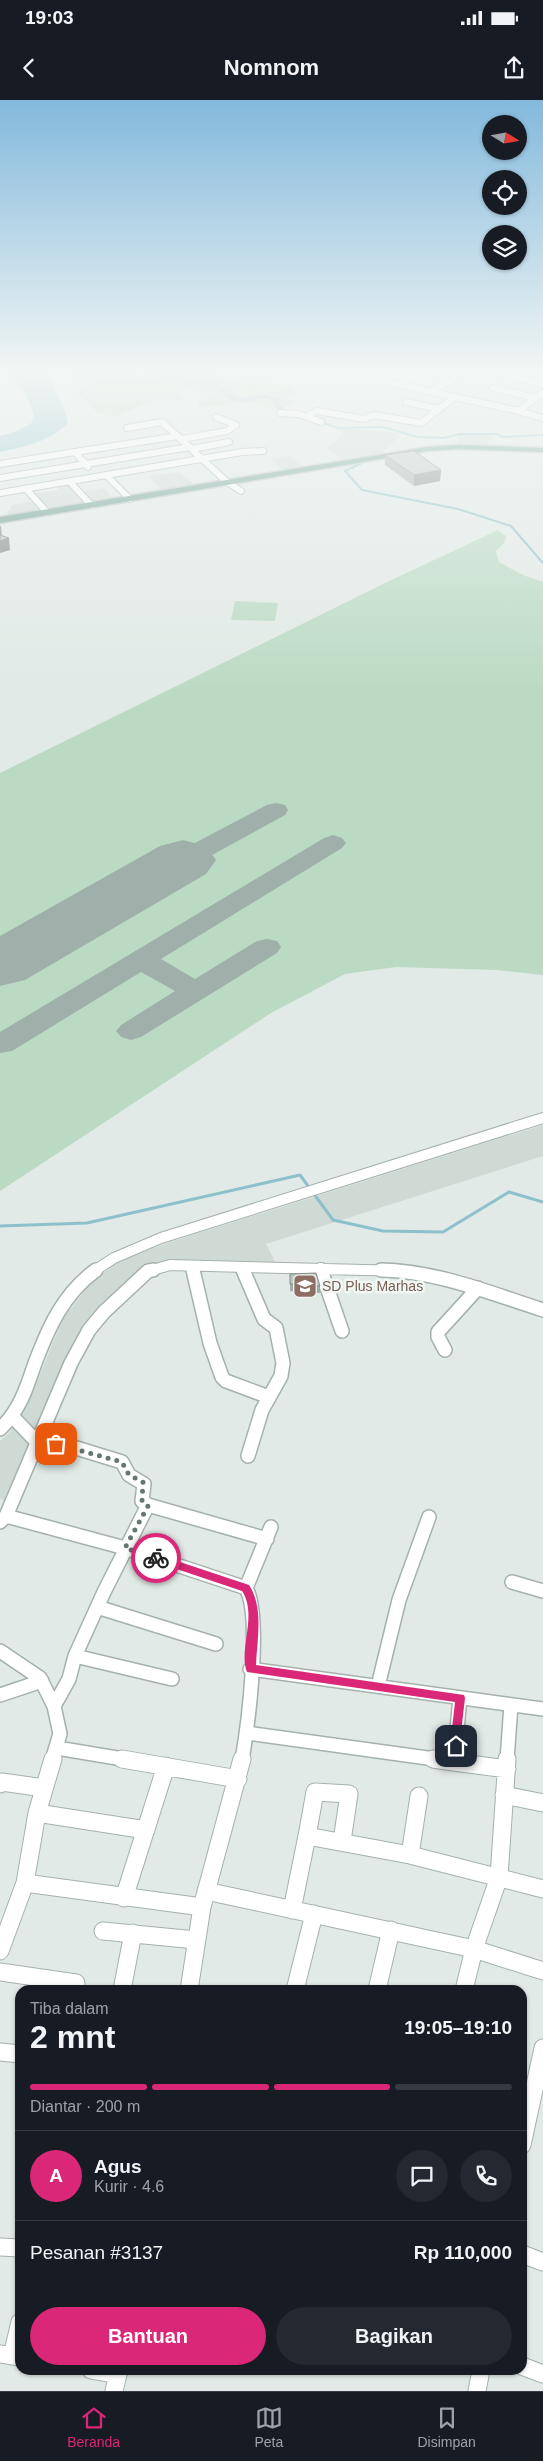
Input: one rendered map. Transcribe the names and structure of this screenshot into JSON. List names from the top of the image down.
{
  "places": {
    "school or university": ["SD Plus Marhas"]
  },
  "north": "right",
  "page": {
    "status": "19:03",
    "header": "Nomnom",
    "heading": ["2 mnt", "Tiba dalam", "19:05–19:10"],
    "panel": [
      "Agus",
      "Kurir · 4.6",
      "Pesanan #3137",
      "Rp 110,000"
    ],
    "bar": "Diantar · 200 m",
    "round": "A",
    "buttons": ["Bantuan", "Bagikan"],
    "tabs": ["Beranda", "Peta", "Disimpan"]
  }
}
